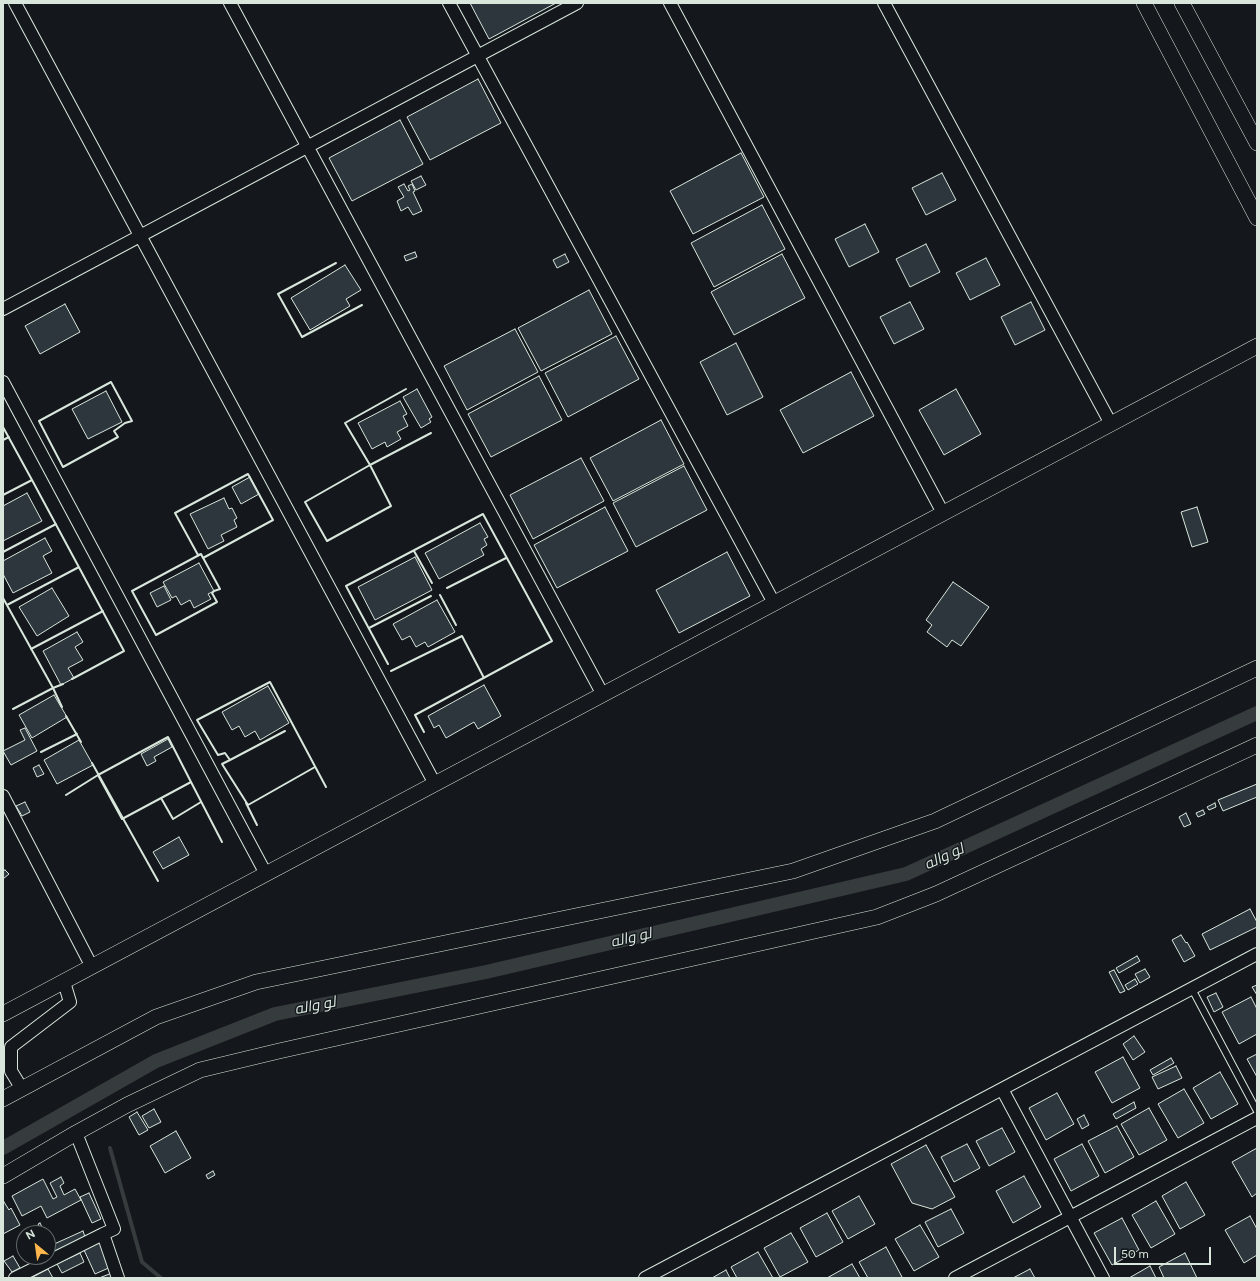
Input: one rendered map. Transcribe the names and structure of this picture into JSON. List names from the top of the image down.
{
  "water": ["لو واله"],
  "scale_bar": "50 m",
  "north": "top left"
}
